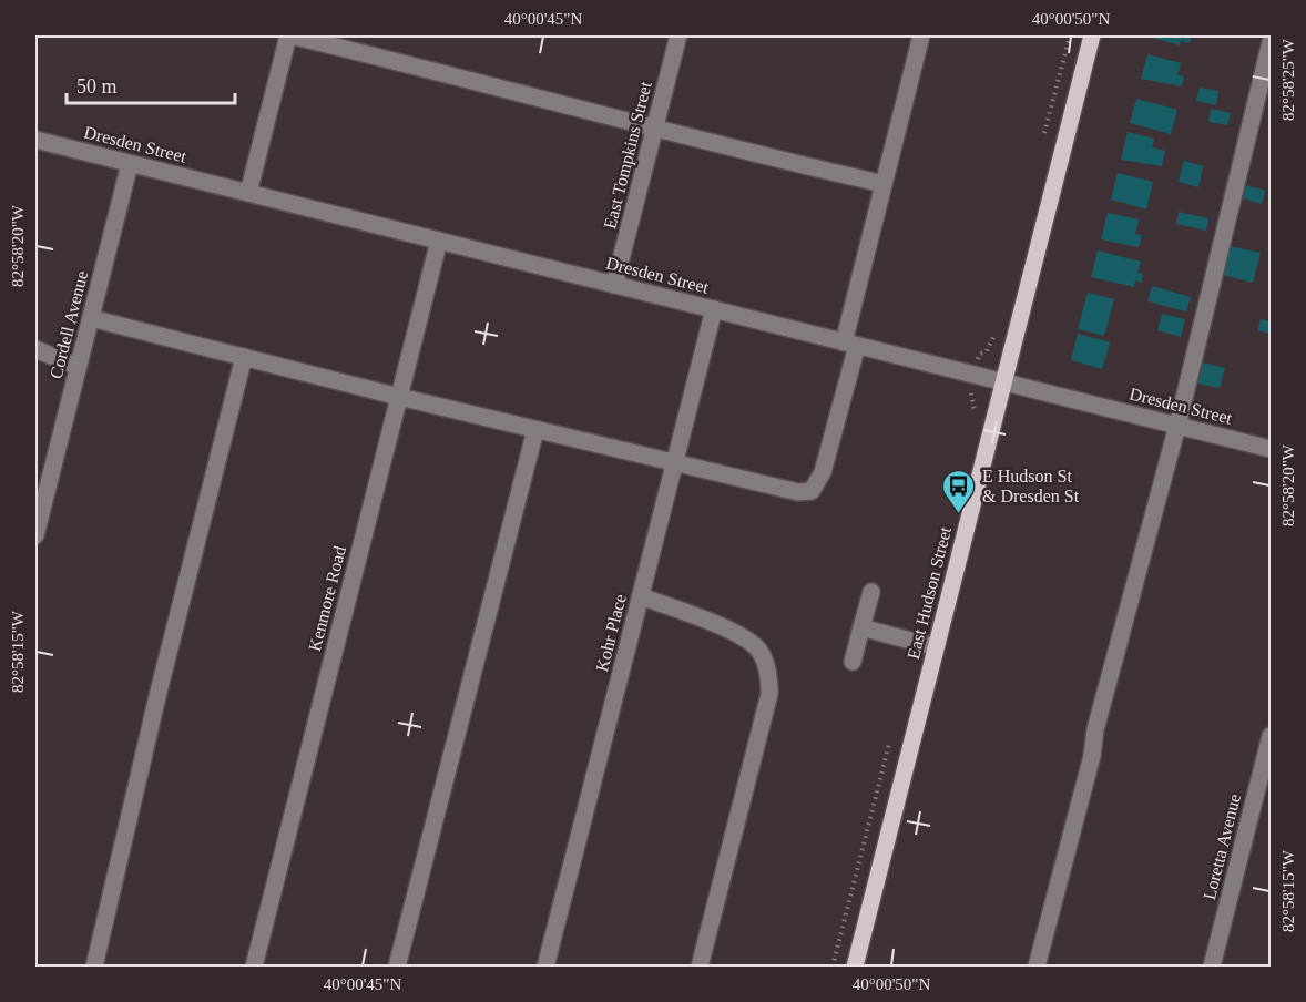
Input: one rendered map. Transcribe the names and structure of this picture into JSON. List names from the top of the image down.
{
  "streets": {
    "main road": ["East Hudson Street"],
    "street": [
      "Dresden Street",
      "East Tompkins Street",
      "Cordell Avenue",
      "Kenmore Road",
      "Kohr Place",
      "Loretta Avenue"
    ]
  },
  "crossings": [
    ["Dresden Street", "East Tompkins Street"],
    ["Dresden Street", "Cordell Avenue"],
    ["Dresden Street", "East Hudson Street"],
    ["Dresden Street", "Kenmore Road"],
    ["Dresden Street", "Kohr Place"]
  ],
  "places": {
    "bus stop": ["E Hudson St & Dresden St"]
  },
  "scale_bar": "50 m",
  "coordinates": [
    "40°00'45\"N",
    "40°00'50\"N",
    "82°58'25\"W",
    "82°58'20\"W",
    "82°58'15\"W"
  ]
}
